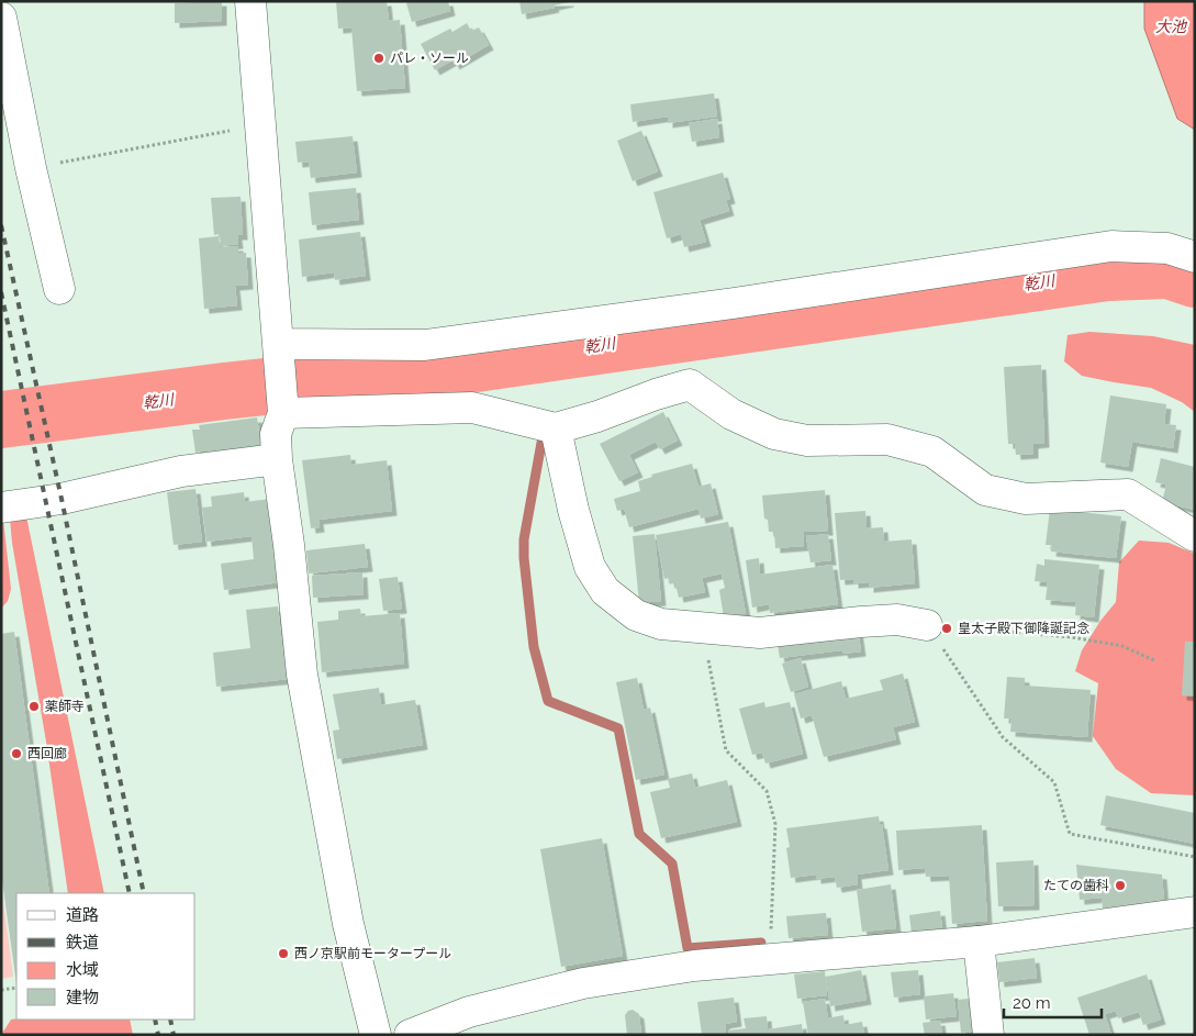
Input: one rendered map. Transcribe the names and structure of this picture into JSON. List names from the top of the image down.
{
  "water": ["大池", "乾川"],
  "places": [
    "パレ・ソール",
    "皇太子殿下御降誕記念",
    "薬師寺",
    "西回廊",
    "たての歯科",
    "西ノ京駅前モータープール"
  ],
  "legend": [
    "道路",
    "鉄道",
    "水域",
    "建物"
  ],
  "scale_bar": "20 m"
}
